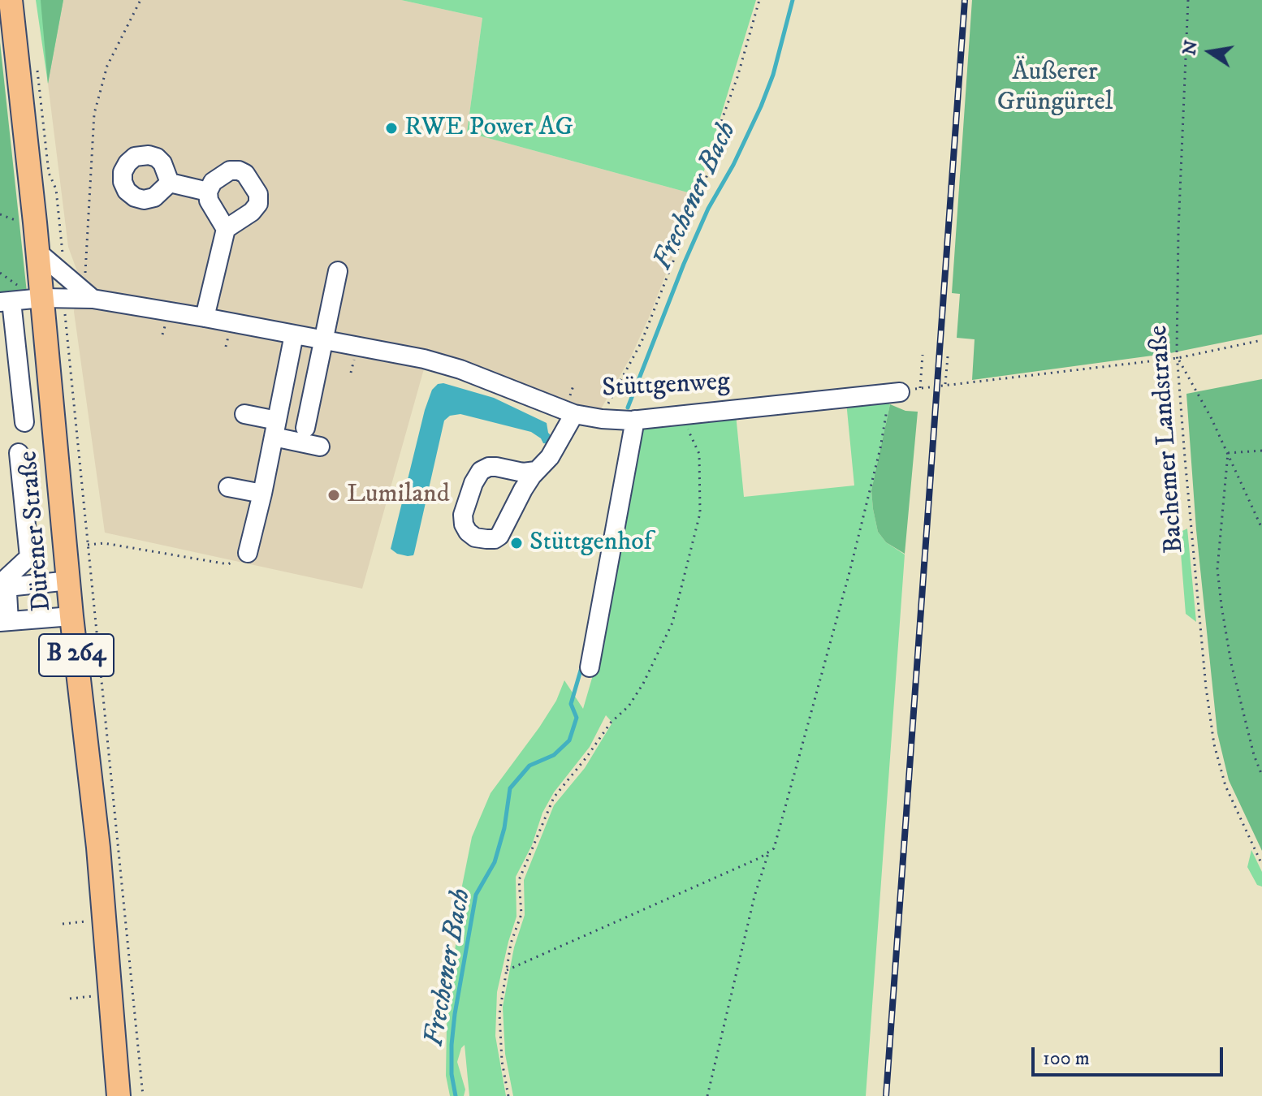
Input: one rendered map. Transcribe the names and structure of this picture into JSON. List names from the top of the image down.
{
  "streets": {
    "main road": ["Dürener Straße", "B 264"],
    "street": ["Stüttgenweg"],
    "path": ["Bachemer Landstraße"]
  },
  "crossings": [
    ["Stüttgenweg", "Dürener Straße"]
  ],
  "water": ["Frechener Bach"],
  "parks": ["Äußerer Grüngürtel"],
  "places": ["RWE Power AG", "Lumiland", "Stüttgenhof"],
  "scale_bar": "100 m",
  "north": "left"
}
